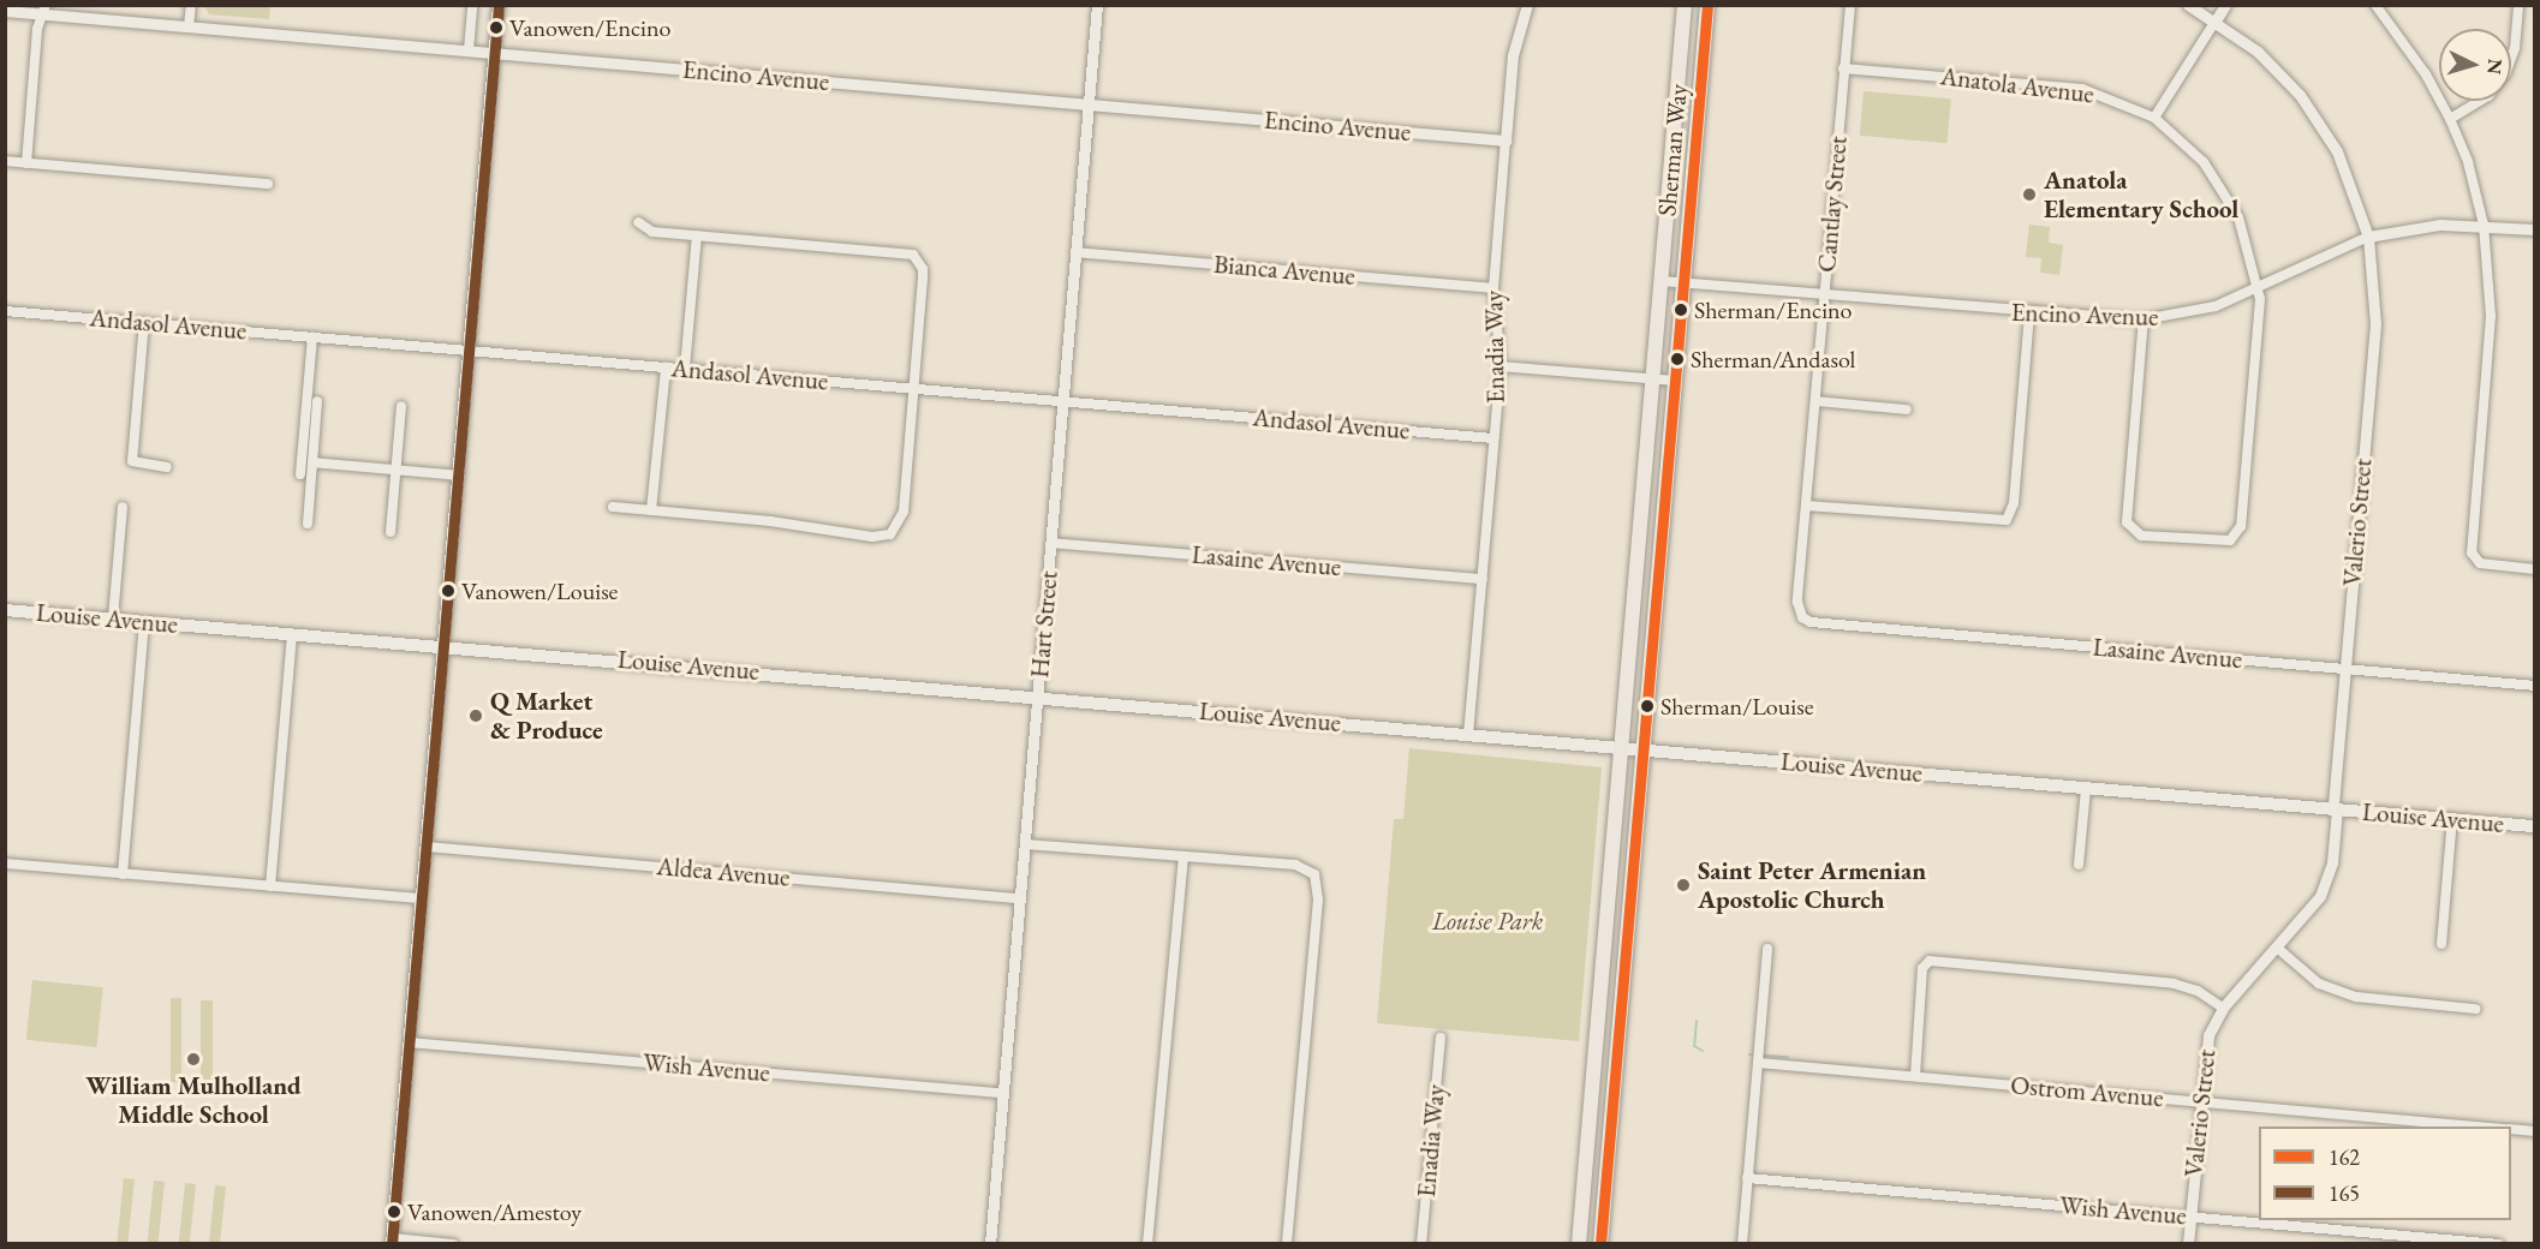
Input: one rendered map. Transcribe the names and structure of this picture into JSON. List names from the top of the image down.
{
  "streets": {
    "main road": ["Sherman Way", "Louise Avenue"],
    "street": [
      "Encino Avenue",
      "Anatola Avenue",
      "Cantlay Street",
      "Bianca Avenue",
      "Andasol Avenue",
      "Enadia Way",
      "Valerio Street",
      "Lasaine Avenue",
      "Hart Street",
      "Aldea Avenue",
      "Wish Avenue",
      "Ostrom Avenue"
    ]
  },
  "crossings": [
    ["Encino Avenue", "Anatola Avenue"],
    ["Encino Avenue", "Sherman Way"],
    ["Encino Avenue", "Cantlay Street"],
    ["Encino Avenue", "Enadia Way"],
    ["Encino Avenue", "Valerio Street"],
    ["Encino Avenue", "Hart Street"],
    ["Anatola Avenue", "Cantlay Street"],
    ["Sherman Way", "Louise Avenue"],
    ["Cantlay Street", "Lasaine Avenue"],
    ["Bianca Avenue", "Enadia Way"],
    ["Bianca Avenue", "Hart Street"],
    ["Andasol Avenue", "Enadia Way"],
    ["Andasol Avenue", "Hart Street"],
    ["Enadia Way", "Lasaine Avenue"],
    ["Enadia Way", "Louise Avenue"],
    ["Valerio Street", "Lasaine Avenue"],
    ["Valerio Street", "Louise Avenue"],
    ["Valerio Street", "Wish Avenue"],
    ["Valerio Street", "Ostrom Avenue"],
    ["Lasaine Avenue", "Hart Street"],
    ["Louise Avenue", "Hart Street"],
    ["Hart Street", "Aldea Avenue"],
    ["Hart Street", "Wish Avenue"]
  ],
  "parks": ["Louise Park"],
  "places": [
    "Vanowen/Encino",
    "Anatola Elementary School",
    "Sherman/Encino",
    "Sherman/Andasol",
    "Vanowen/Louise",
    "Sherman/Louise",
    "Q Market & Produce",
    "Saint Peter Armenian Apostolic Church",
    "William Mulholland Middle School",
    "Vanowen/Amestoy"
  ],
  "lines": ["transit line 162", "transit line 165"],
  "legend": ["162", "165"],
  "north": "right"
}
